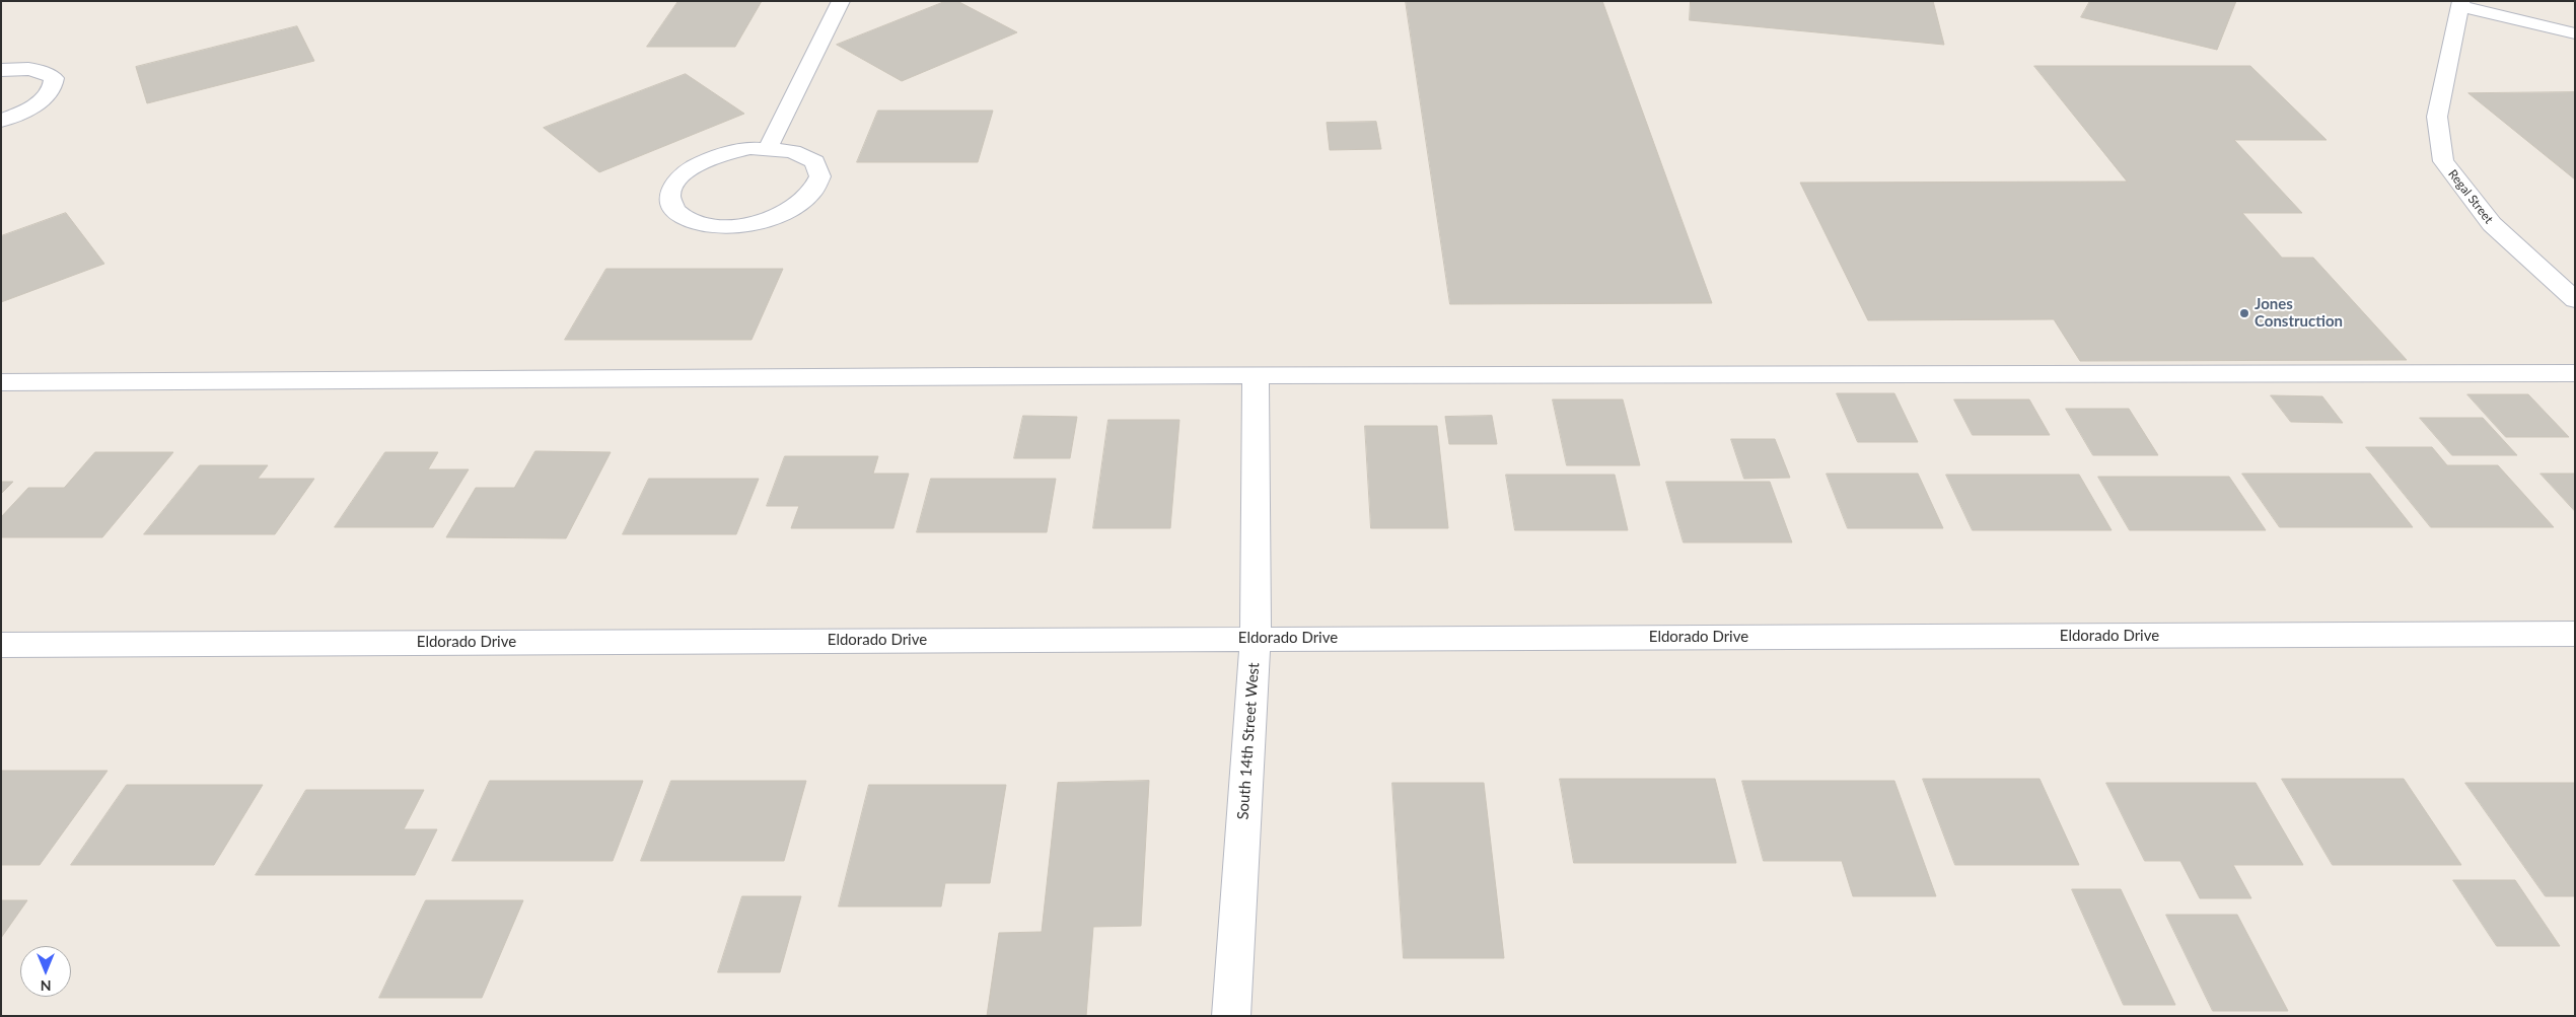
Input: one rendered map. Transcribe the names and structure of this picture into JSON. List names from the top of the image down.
{
  "streets": {
    "street": ["Regal Street", "Eldorado Drive", "South 14th Street West"]
  },
  "crossings": [
    ["Eldorado Drive", "South 14th Street West"]
  ],
  "places": ["Jones Construction"],
  "north": "bottom"
}
